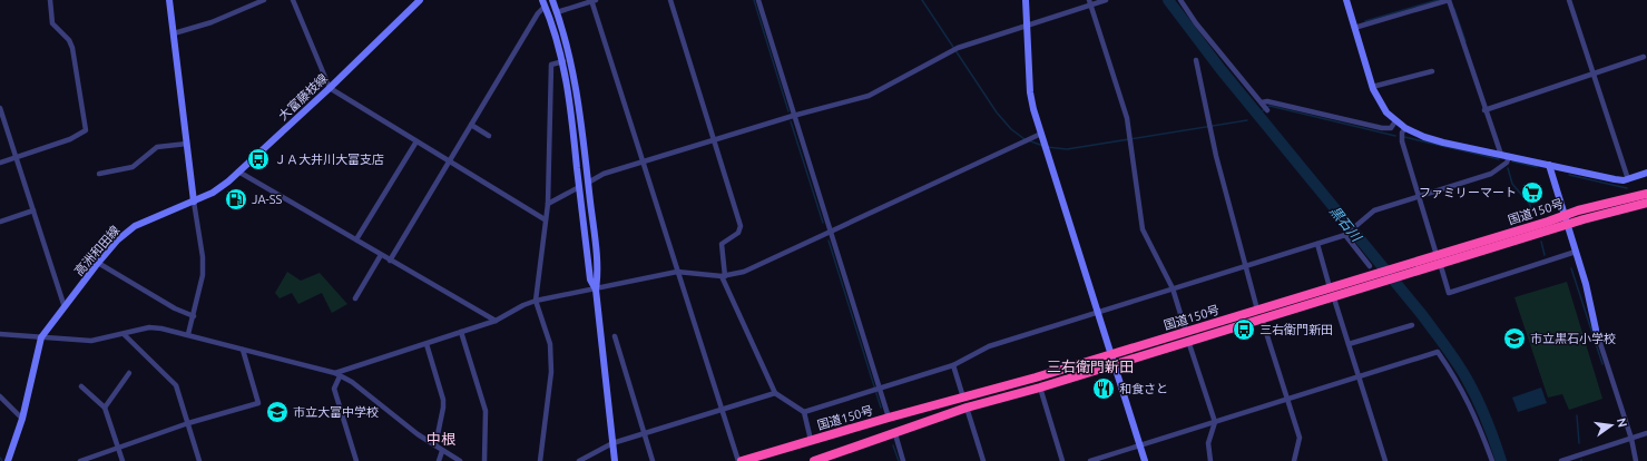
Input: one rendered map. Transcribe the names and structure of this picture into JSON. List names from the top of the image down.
{
  "streets": {
    "highway": ["国道150号"],
    "street": ["大富藤枝線", "高洲和田線"]
  },
  "crossings": [
    ["大富藤枝線", "高洲和田線"]
  ],
  "districts": ["三右衛門新田", "中根"],
  "water": ["黒石川"],
  "places": {
    "bus stop": ["ＪＡ大井川大富支店", "三右衛門新田"],
    "supermarket": ["ファミリーマート"],
    "fuel station": ["JA-SS"],
    "school or university": ["市立黒石小学校", "市立大富中学校"],
    "restaurant": ["和食さと"]
  },
  "north": "right"
}
